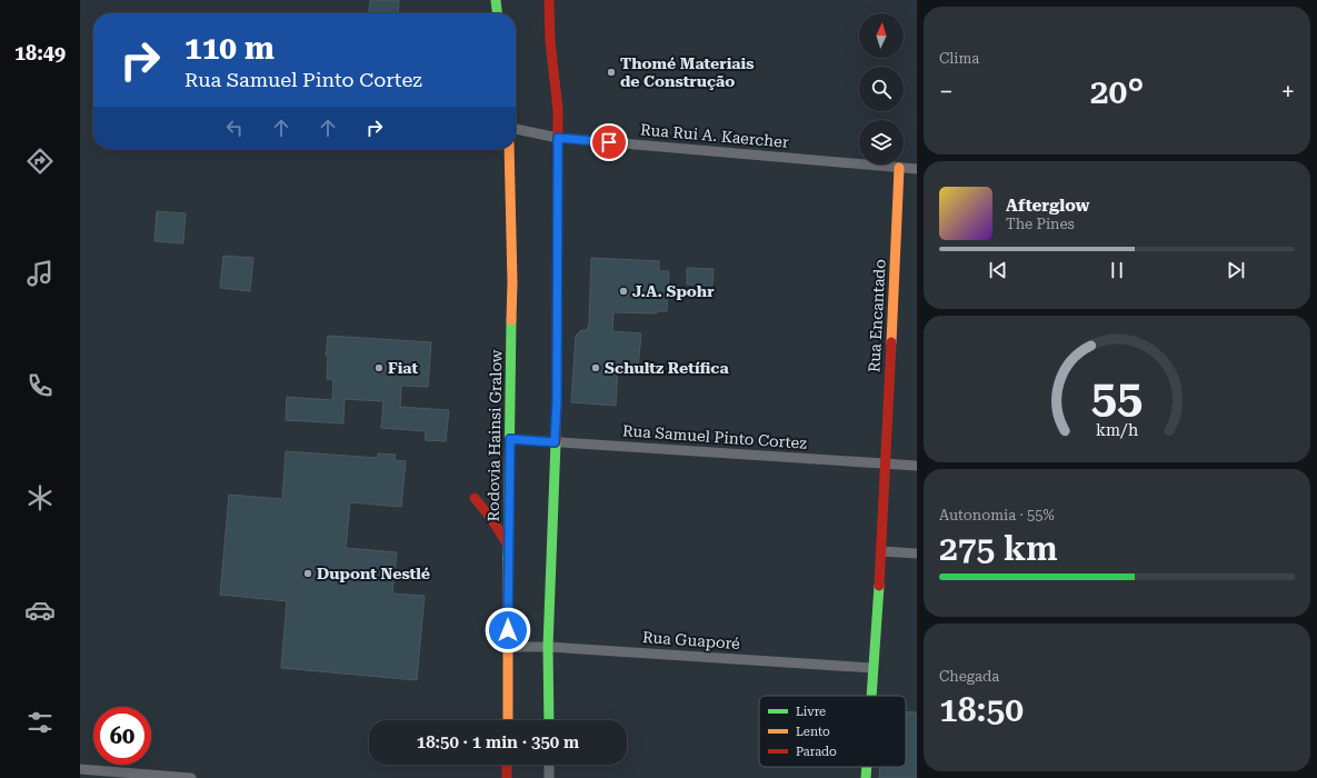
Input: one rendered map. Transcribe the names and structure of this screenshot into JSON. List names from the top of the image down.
{
  "streets": {
    "street": [
      "Rua Rui A. Kaercher",
      "Rua Encantado",
      "Rodovia Hainsi Gralow",
      "Rua Samuel Pinto Cortez",
      "Rua Guaporé"
    ]
  },
  "crossings": [
    ["Rua Rui A. Kaercher", "Rua Encantado"],
    ["Rua Encantado", "Rua Samuel Pinto Cortez"],
    ["Rua Encantado", "Rua Guaporé"],
    ["Rodovia Hainsi Gralow", "Rua Samuel Pinto Cortez"],
    ["Rodovia Hainsi Gralow", "Rua Guaporé"]
  ],
  "places": [
    "Thomé Materiais de Construção",
    "J.A. Spohr",
    "Fiat",
    "Schultz Retífica",
    "Dupont Nestlé"
  ],
  "legend": ["Livre", "Lento", "Parado"],
  "north": "top",
  "page": {
    "tabs": "18:49",
    "tile": [
      "Clima",
      ["Autonomia · 55%", "275 km"],
      ["Chegada", "18:50"]
    ],
    "turn": ["110 m", "Rua Samuel Pinto Cortez"],
    "heat": ["−", "20°", "+"],
    "song": ["Afterglow", "The Pines"],
    "limit": "60",
    "trip": "18:50 · 1 min · 350 m",
    "gauge": ["55", "km/h"]
  }
}
